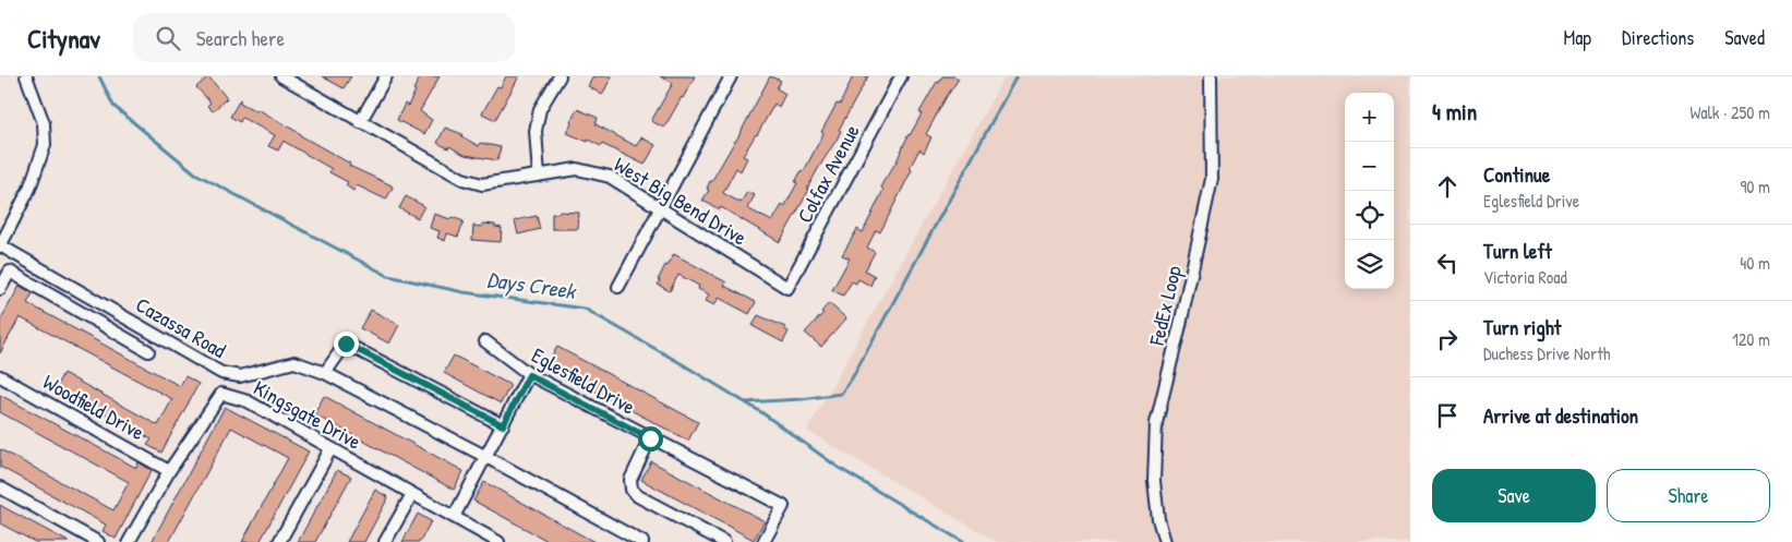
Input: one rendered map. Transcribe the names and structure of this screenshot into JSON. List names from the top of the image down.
{
  "streets": {
    "street": [
      "Colfax Avenue",
      "West Big Bend Drive",
      "FedEx Loop",
      "Cazassa Road",
      "Eglesfield Drive",
      "Woodfield Drive",
      "Kingsgate Drive"
    ]
  },
  "crossings": [
    ["Colfax Avenue", "West Big Bend Drive"],
    ["Woodfield Drive", "Kingsgate Drive"]
  ],
  "water": ["Days Creek"],
  "page": {
    "header": "Citynav",
    "search": "Search here",
    "nav": ["Map", "Directions", "Saved"],
    "heading": ["4 min", "Walk · 250 m"],
    "map_buttons": ["+", "−"],
    "list": [
      ["Continue", "Eglesfield Drive", "90 m"],
      ["Turn left", "Victoria Road", "40 m"],
      ["Turn right", "Duchess Drive North", "120 m"],
      "Arrive at destination"
    ],
    "buttons": ["Save", "Share"]
  }
}
